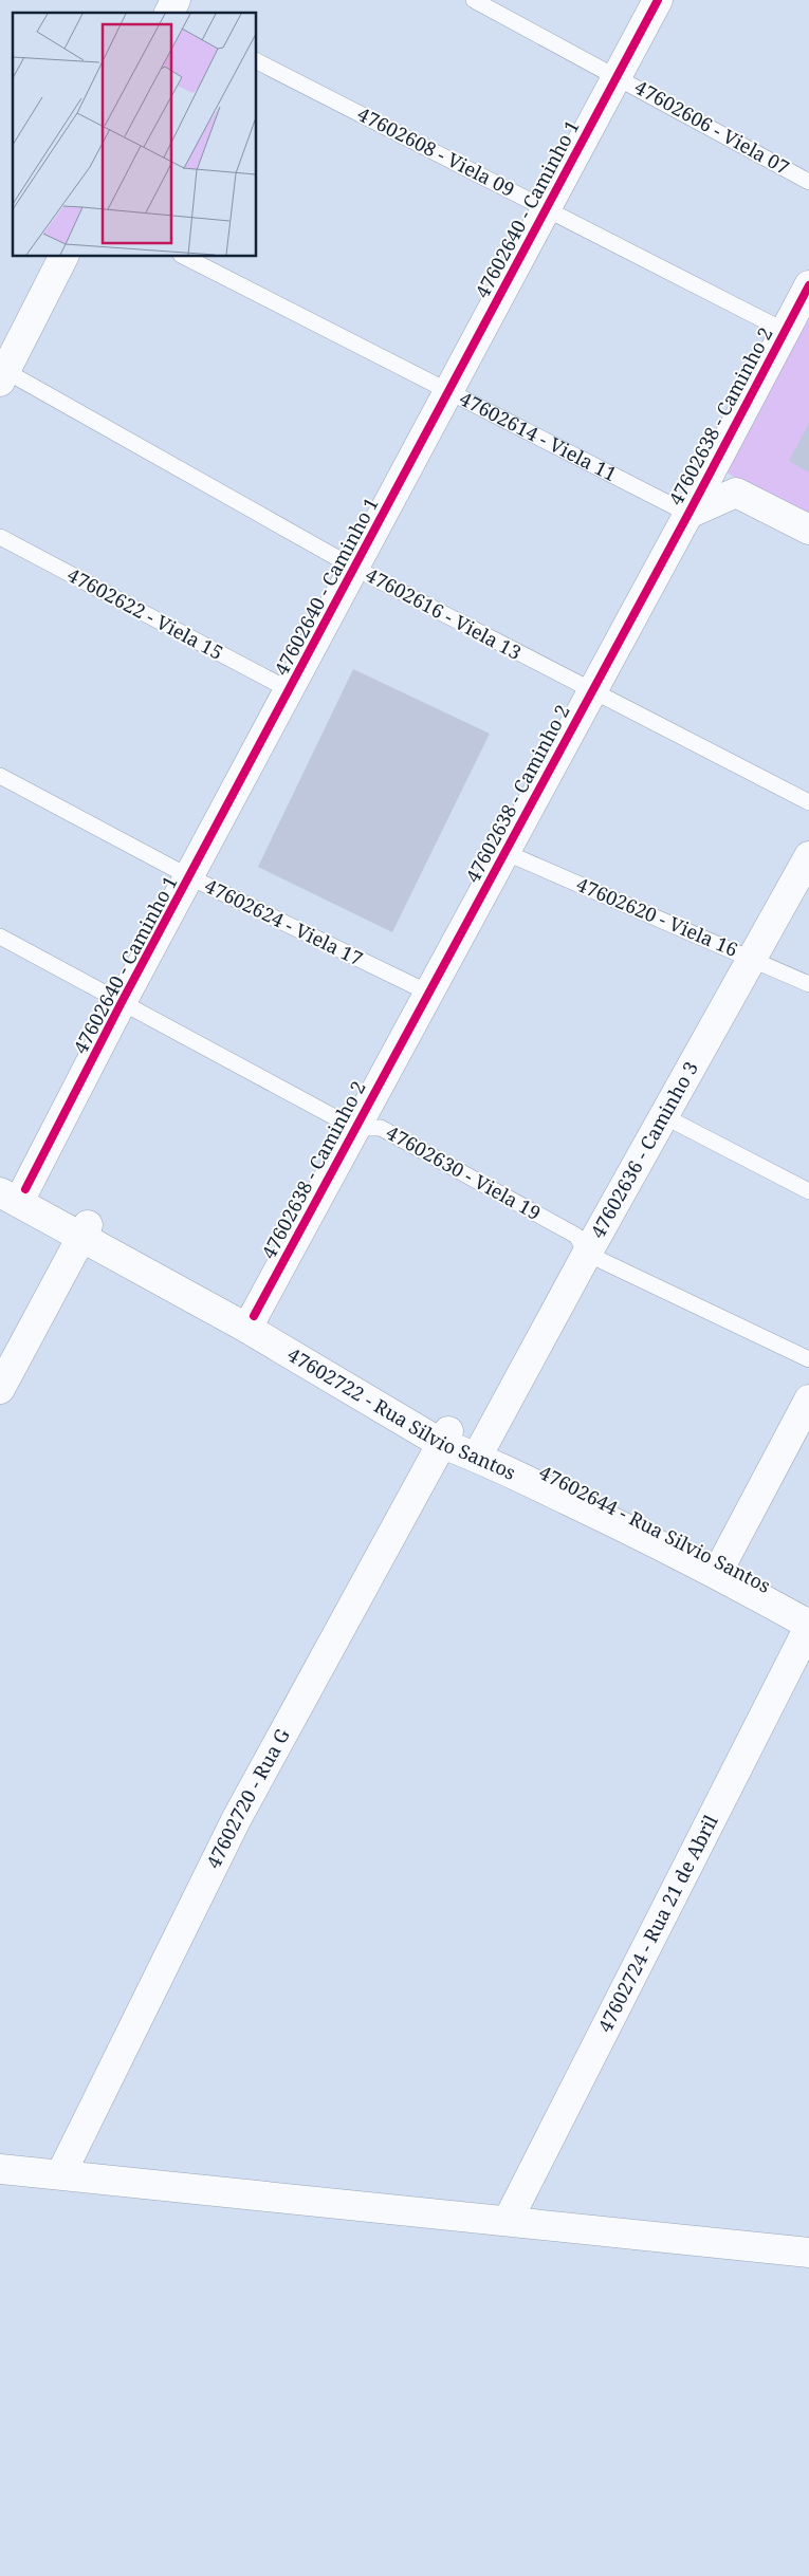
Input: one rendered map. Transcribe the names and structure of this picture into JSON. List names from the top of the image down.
{
  "streets": {
    "street": [
      "47602640 - Caminho 1",
      "47602638 - Caminho 2",
      "47602636 - Caminho 3",
      "47602722 - Rua Silvio Santos",
      "47602644 - Rua Silvio Santos",
      "47602720 - Rua G",
      "47602724 - Rua 21 de Abril"
    ],
    "lane": [
      "47602606 - Viela 07",
      "47602608 - Viela 09",
      "47602614 - Viela 11",
      "47602622 - Viela 15",
      "47602616 - Viela 13",
      "47602620 - Viela 16",
      "47602624 - Viela 17",
      "47602630 - Viela 19"
    ]
  },
  "crossings": [
    ["47602606 - Viela 07", "47602640 - Caminho 1"],
    ["47602608 - Viela 09", "47602640 - Caminho 1"],
    ["47602608 - Viela 09", "47602638 - Caminho 2"],
    ["47602640 - Caminho 1", "47602614 - Viela 11"],
    ["47602640 - Caminho 1", "47602622 - Viela 15"],
    ["47602640 - Caminho 1", "47602616 - Viela 13"],
    ["47602640 - Caminho 1", "47602624 - Viela 17"],
    ["47602640 - Caminho 1", "47602630 - Viela 19"],
    ["47602640 - Caminho 1", "47602644 - Rua Silvio Santos"],
    ["47602638 - Caminho 2", "47602614 - Viela 11"],
    ["47602638 - Caminho 2", "47602616 - Viela 13"],
    ["47602638 - Caminho 2", "47602620 - Viela 16"],
    ["47602638 - Caminho 2", "47602624 - Viela 17"],
    ["47602638 - Caminho 2", "47602630 - Viela 19"],
    ["47602638 - Caminho 2", "47602644 - Rua Silvio Santos"],
    ["47602620 - Viela 16", "47602636 - Caminho 3"],
    ["47602636 - Caminho 3", "47602630 - Viela 19"],
    ["47602636 - Caminho 3", "47602644 - Rua Silvio Santos"],
    ["47602722 - Rua Silvio Santos", "47602644 - Rua Silvio Santos"],
    ["47602722 - Rua Silvio Santos", "47602720 - Rua G"],
    ["47602722 - Rua Silvio Santos", "47602724 - Rua 21 de Abril"],
    ["47602644 - Rua Silvio Santos", "47602720 - Rua G"]
  ]
}
